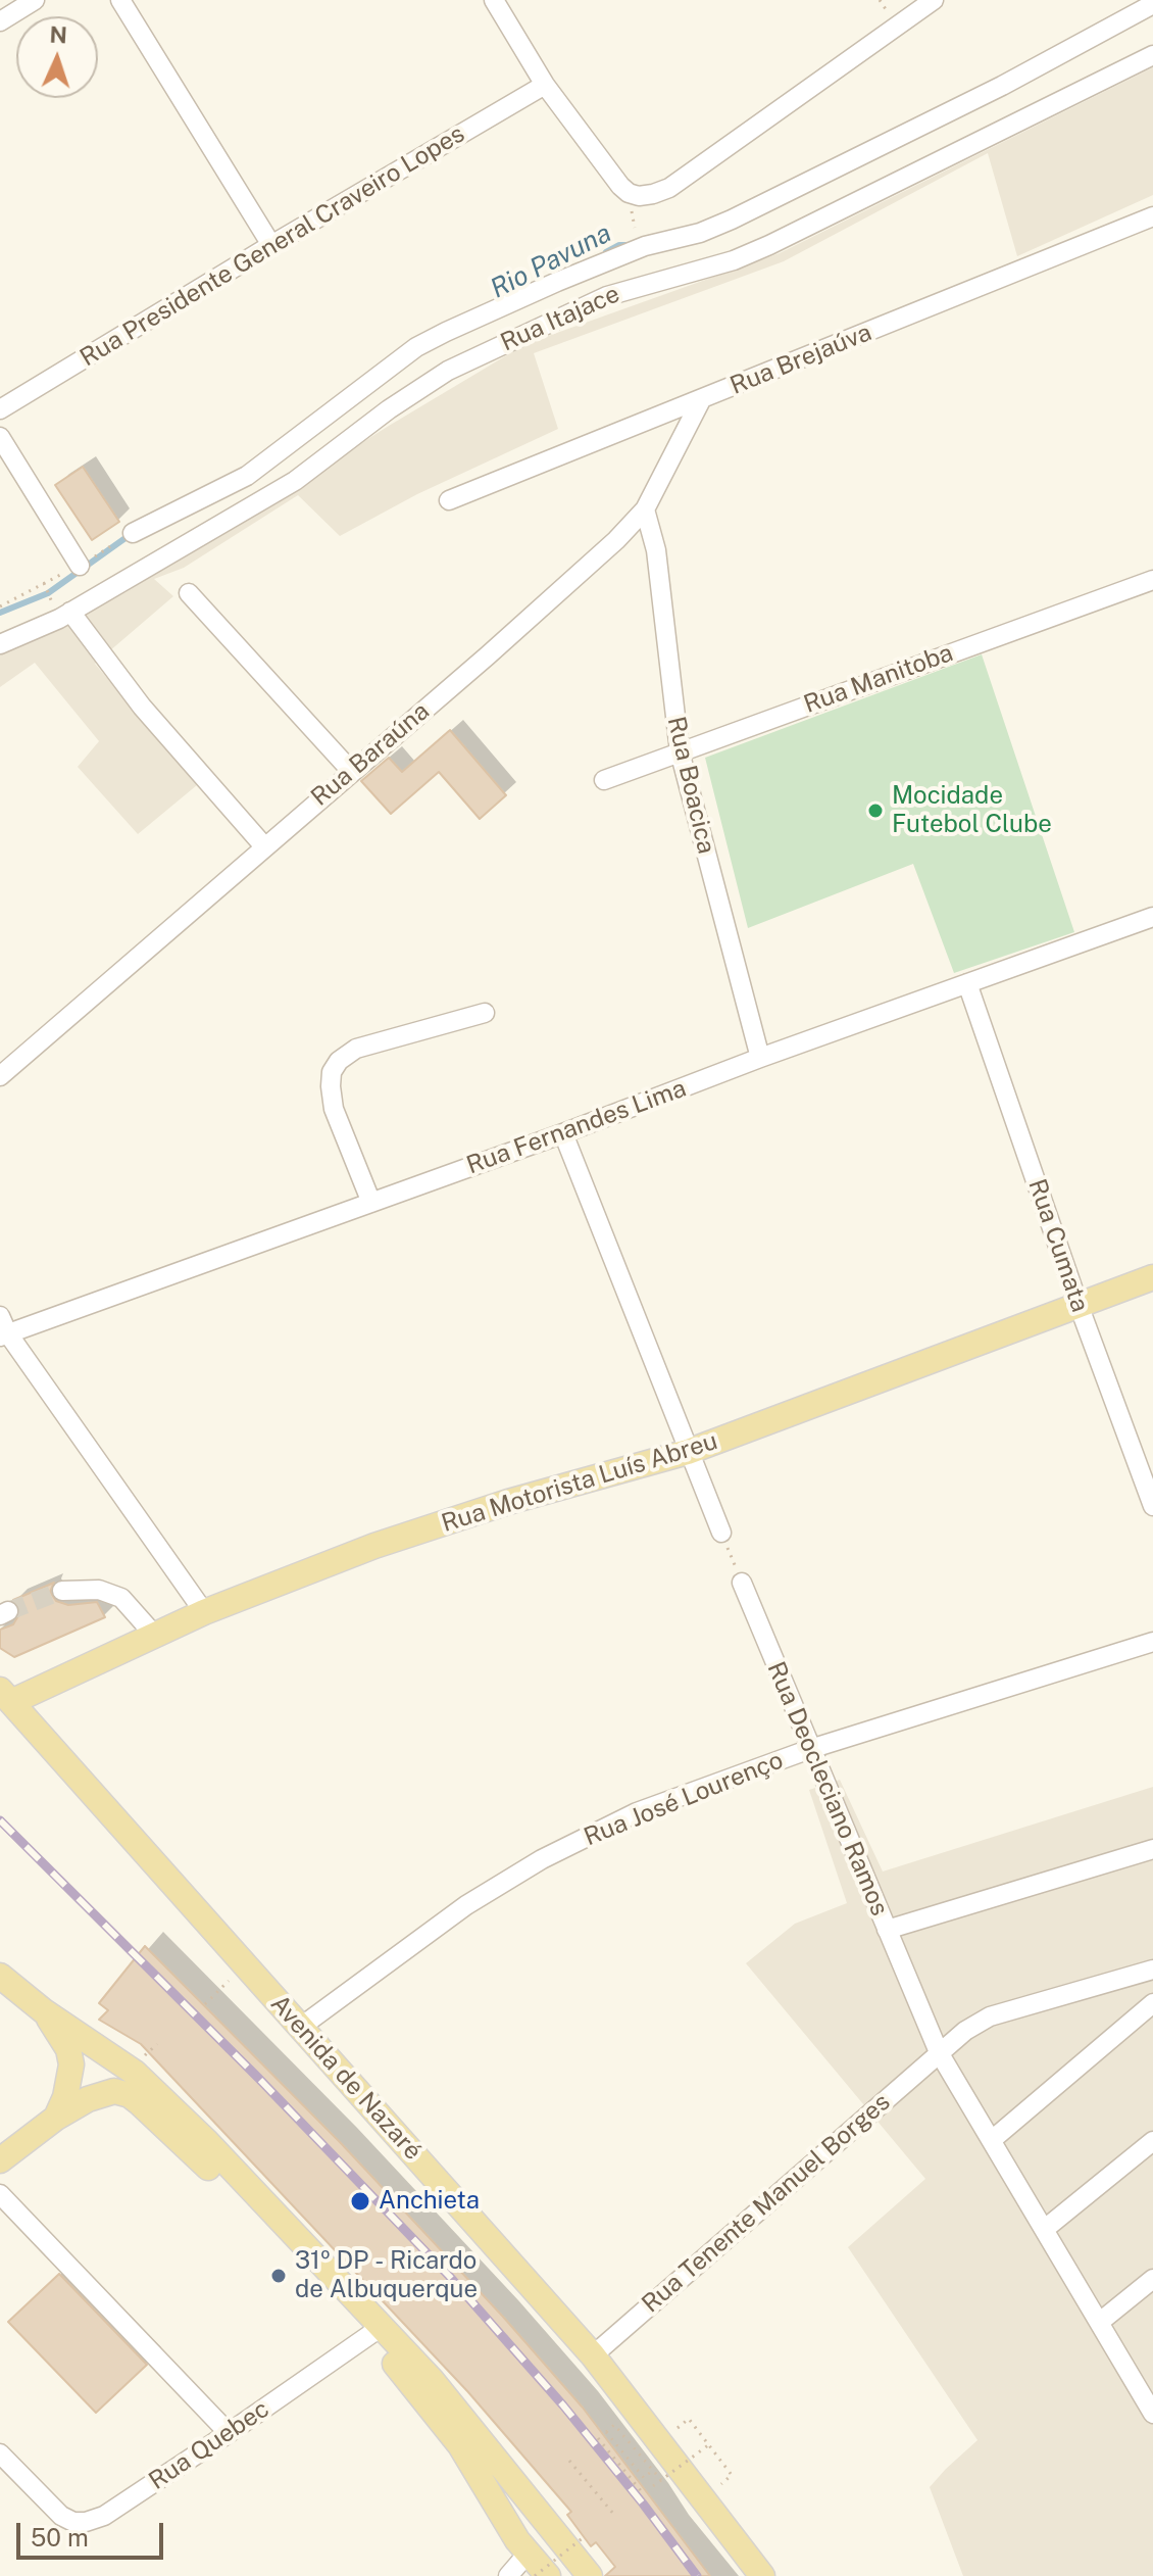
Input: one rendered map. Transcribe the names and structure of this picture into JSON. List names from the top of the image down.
{
  "streets": {
    "main road": ["Rua Motorista Luís Abreu", "Avenida de Nazaré"],
    "street": [
      "Rua Presidente General Craveiro Lopes",
      "Rua Itajace",
      "Rua Brejaúva",
      "Rua Manitoba",
      "Rua Baraúna",
      "Rua Boacica",
      "Rua Fernandes Lima",
      "Rua Cumata",
      "Rua Deocleciano Ramos",
      "Rua José Lourenço",
      "Rua Tenente Manuel Borges",
      "Rua Quebec"
    ]
  },
  "crossings": [
    ["Rua Brejaúva", "Rua Baraúna"],
    ["Rua Manitoba", "Rua Boacica"],
    ["Rua Baraúna", "Rua Boacica"],
    ["Rua Boacica", "Rua Fernandes Lima"],
    ["Rua Fernandes Lima", "Rua Cumata"],
    ["Rua Cumata", "Rua Motorista Luís Abreu"],
    ["Rua Motorista Luís Abreu", "Avenida de Nazaré"],
    ["Rua Deocleciano Ramos", "Rua José Lourenço"],
    ["Rua Deocleciano Ramos", "Rua Tenente Manuel Borges"],
    ["Rua José Lourenço", "Avenida de Nazaré"],
    ["Avenida de Nazaré", "Rua Tenente Manuel Borges"]
  ],
  "water": ["Rio Pavuna"],
  "places": ["Mocidade Futebol Clube", "Anchieta", "31º DP - Ricardo de Albuquerque"],
  "scale_bar": "50 m",
  "north": "top"
}
